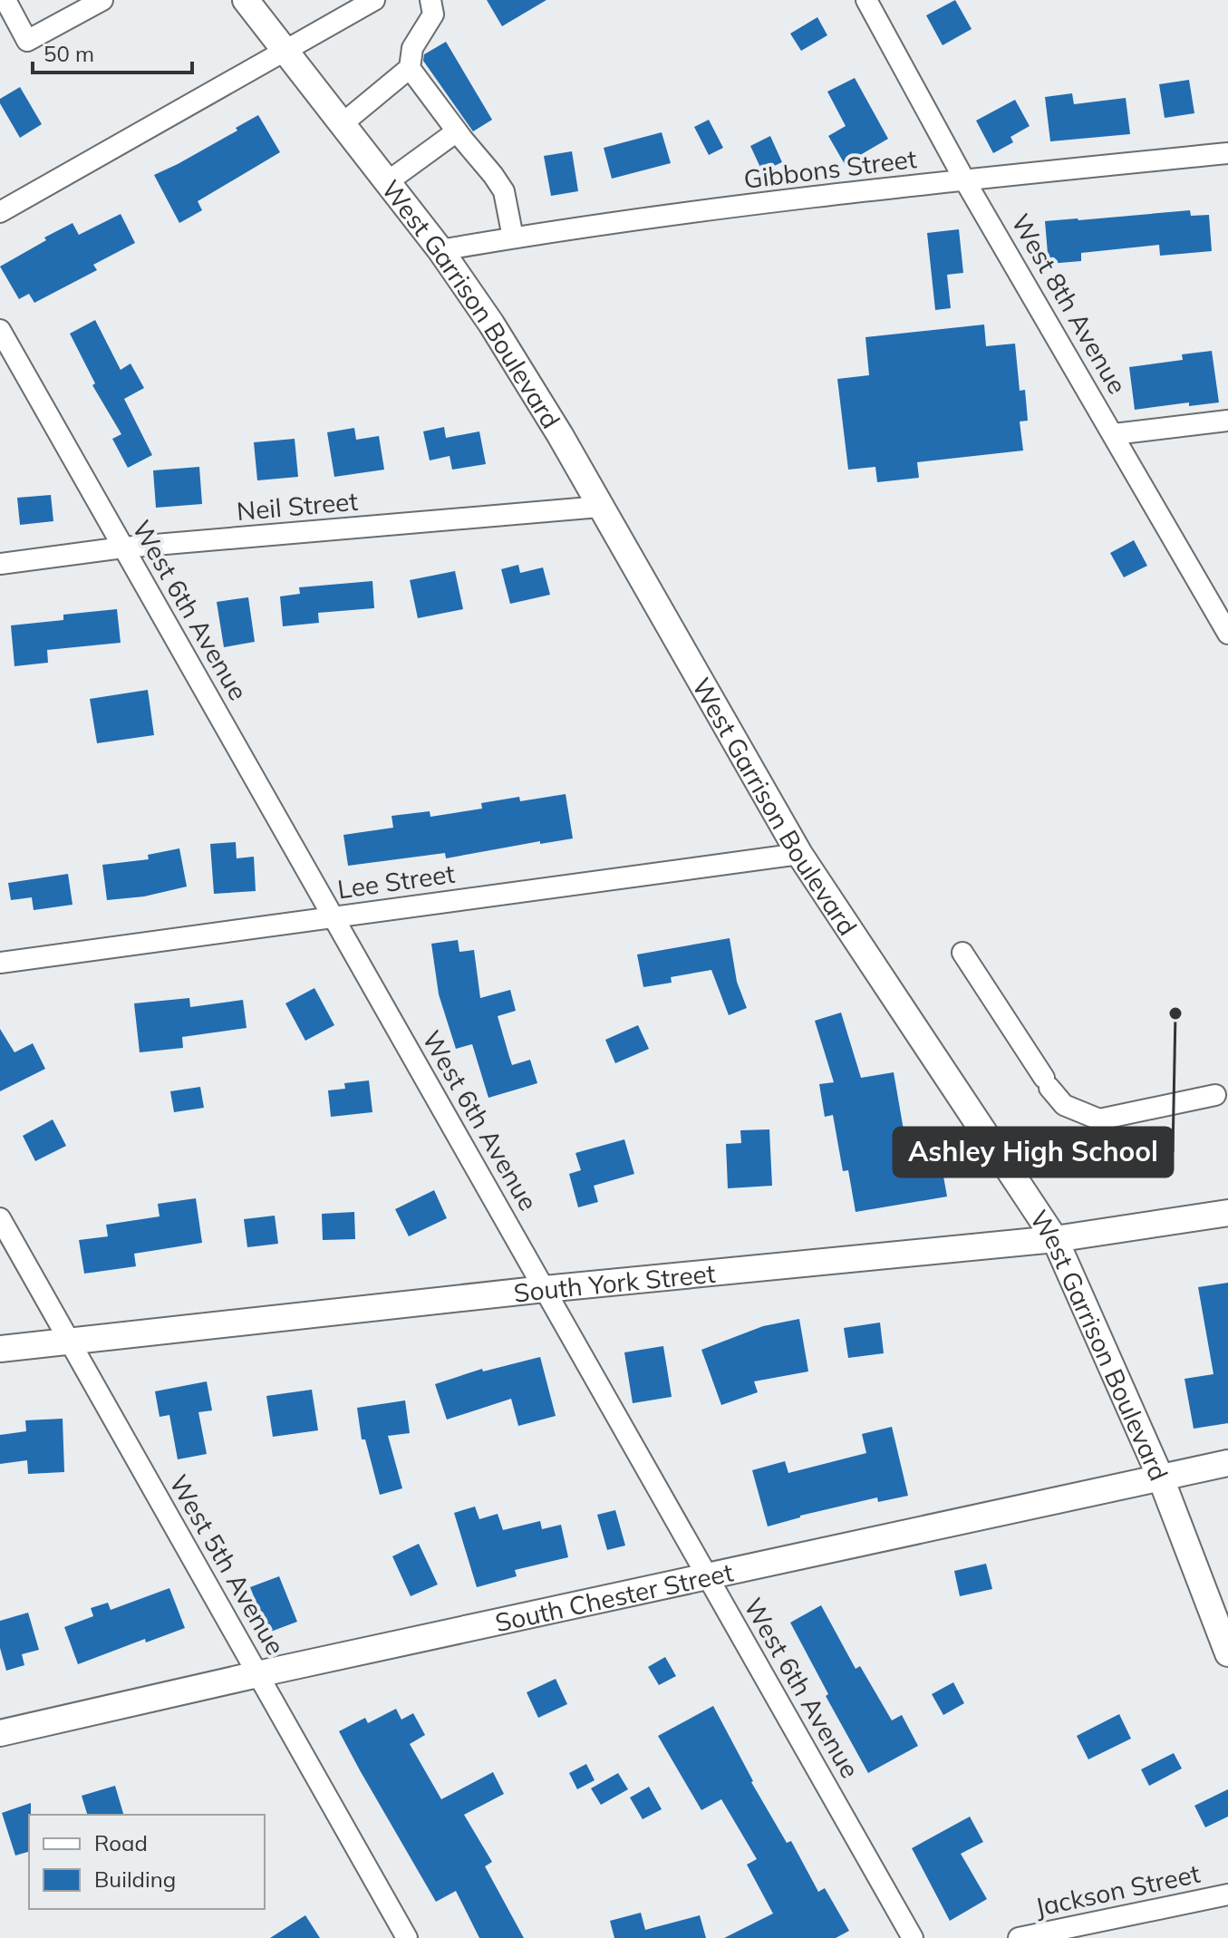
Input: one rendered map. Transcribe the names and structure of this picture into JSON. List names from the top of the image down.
{
  "streets": {
    "main road": ["West Garrison Boulevard", "South York Street", "South Chester Street"],
    "street": [
      "Gibbons Street",
      "West 8th Avenue",
      "Neil Street",
      "West 6th Avenue",
      "Lee Street",
      "West 5th Avenue",
      "Jackson Street"
    ]
  },
  "crossings": [
    ["Gibbons Street", "West 8th Avenue"],
    ["Gibbons Street", "West Garrison Boulevard"],
    ["West Garrison Boulevard", "Neil Street"],
    ["West Garrison Boulevard", "Lee Street"],
    ["West Garrison Boulevard", "South York Street"],
    ["West Garrison Boulevard", "South Chester Street"],
    ["Neil Street", "West 6th Avenue"],
    ["West 6th Avenue", "Lee Street"],
    ["West 6th Avenue", "South York Street"],
    ["West 6th Avenue", "South Chester Street"],
    ["South York Street", "West 5th Avenue"],
    ["West 5th Avenue", "South Chester Street"]
  ],
  "places": ["Ashley High School"],
  "legend": ["Road", "Building"],
  "scale_bar": "50 m"
}
